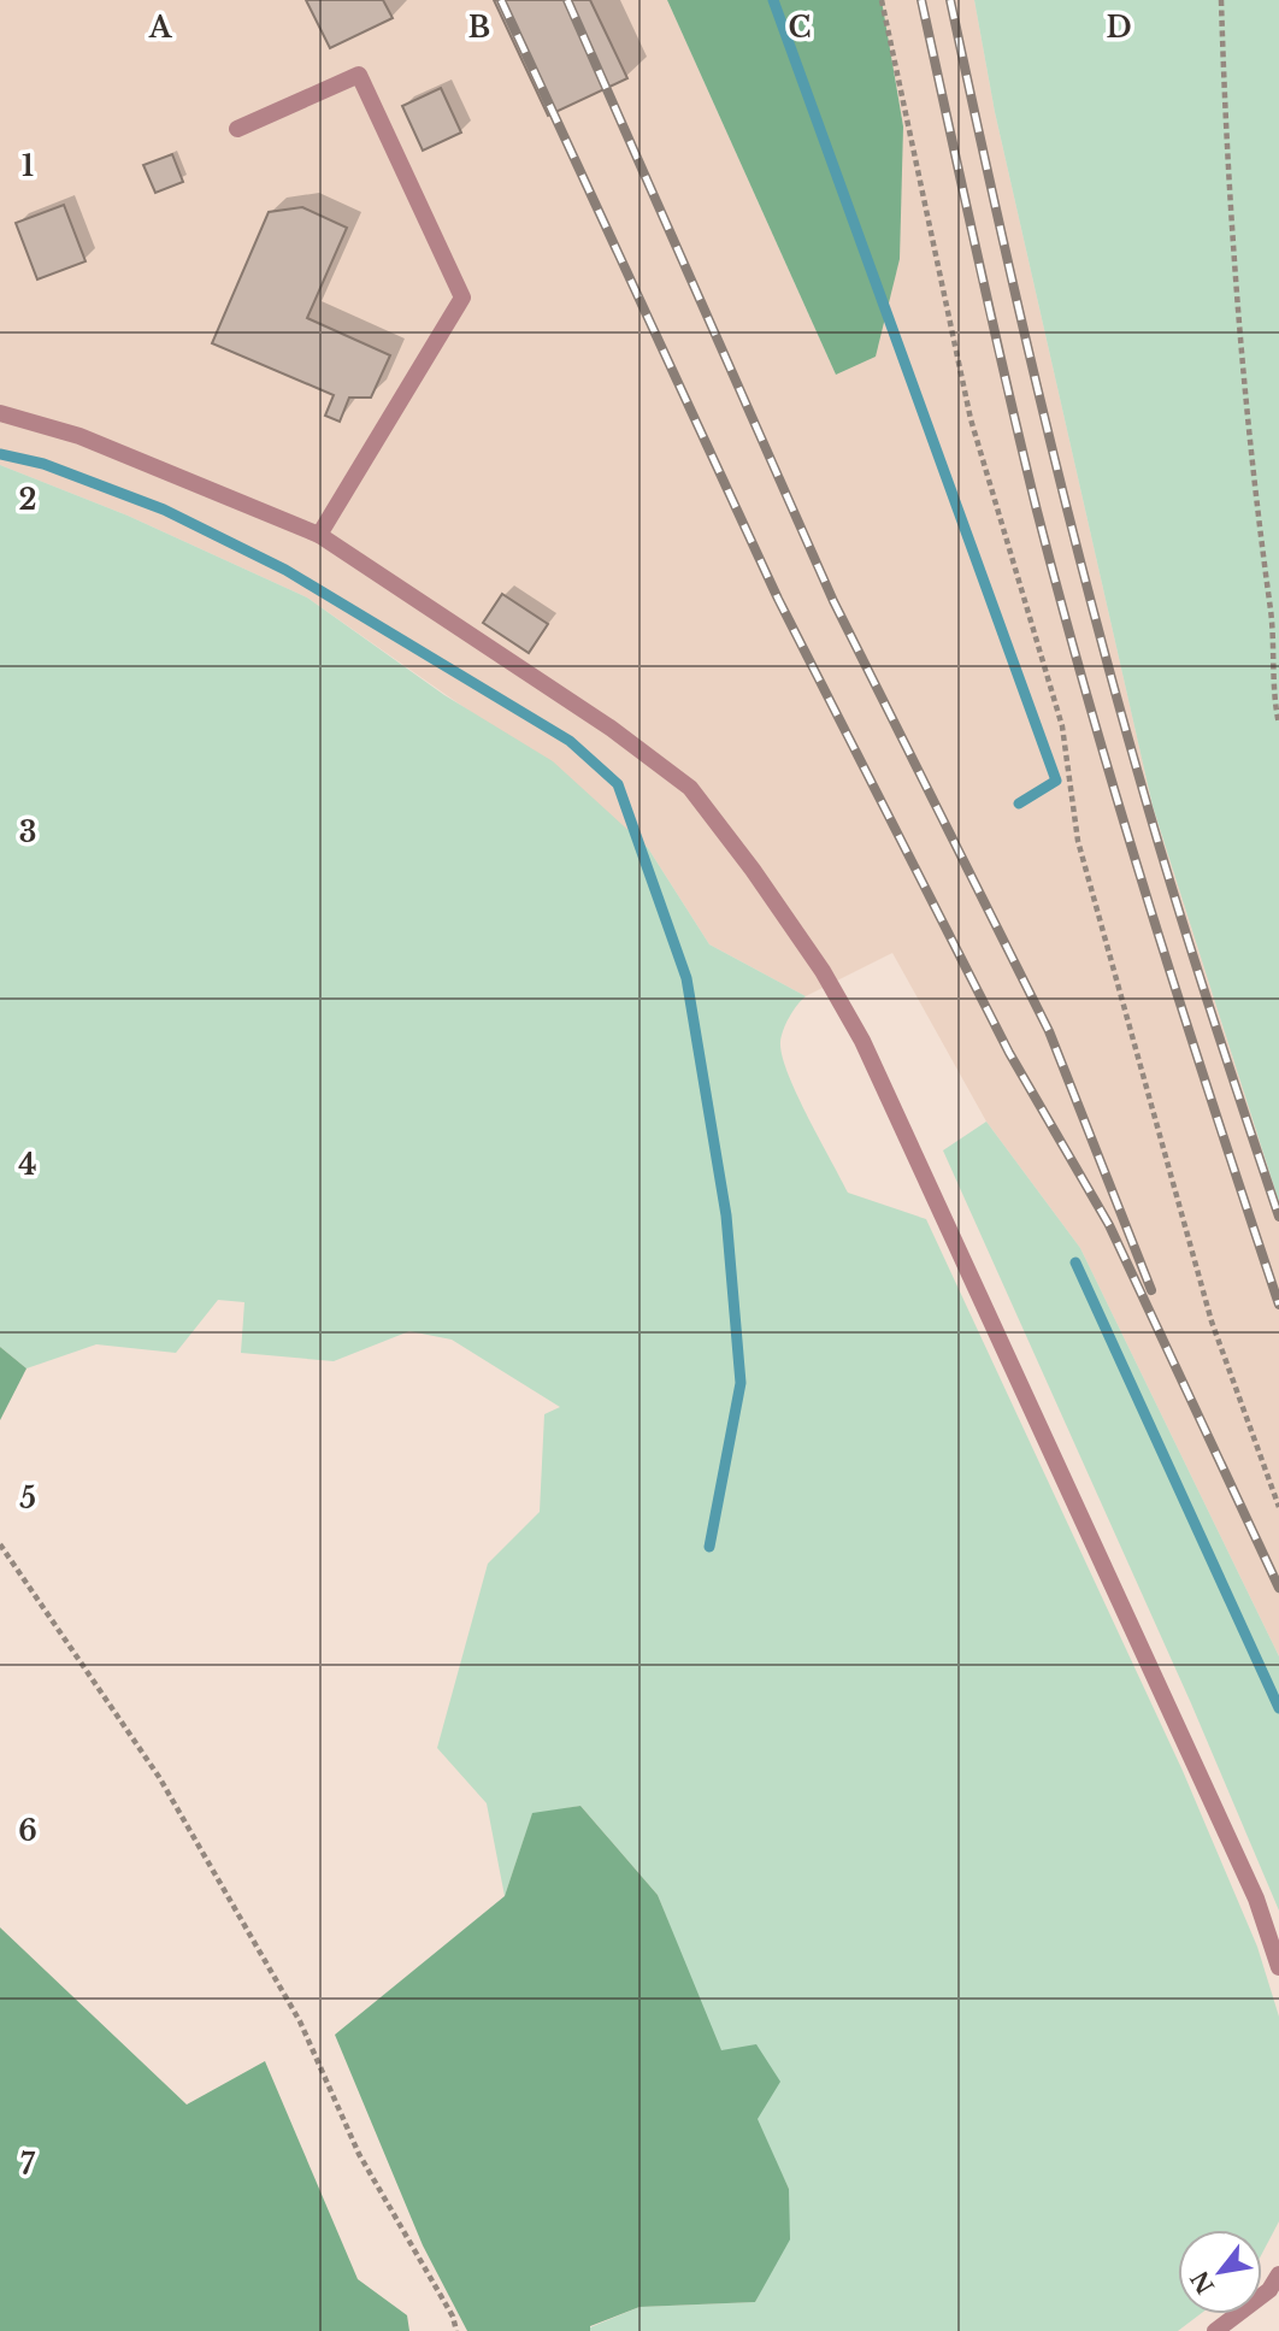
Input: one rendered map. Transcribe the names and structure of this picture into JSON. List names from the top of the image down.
{
  "north": "bottom left",
  "grid": {
    "columns": [
      "A",
      "B",
      "C",
      "D"
    ],
    "rows": [
      "1",
      "2",
      "3",
      "4",
      "5",
      "6",
      "7"
    ]
  }
}
